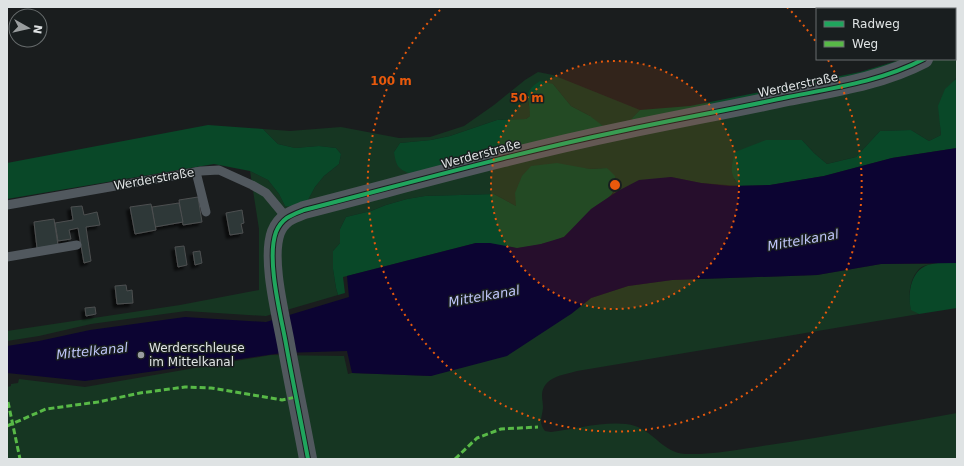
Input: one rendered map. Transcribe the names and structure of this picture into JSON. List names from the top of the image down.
{
  "streets": {
    "street": ["Werderstraße"]
  },
  "water": ["Mittelkanal"],
  "places": ["Werderschleuse im Mittelkanal"],
  "legend": ["Radweg", "Weg"],
  "north": "right",
  "rings": ["100 m", "50 m"]
}
